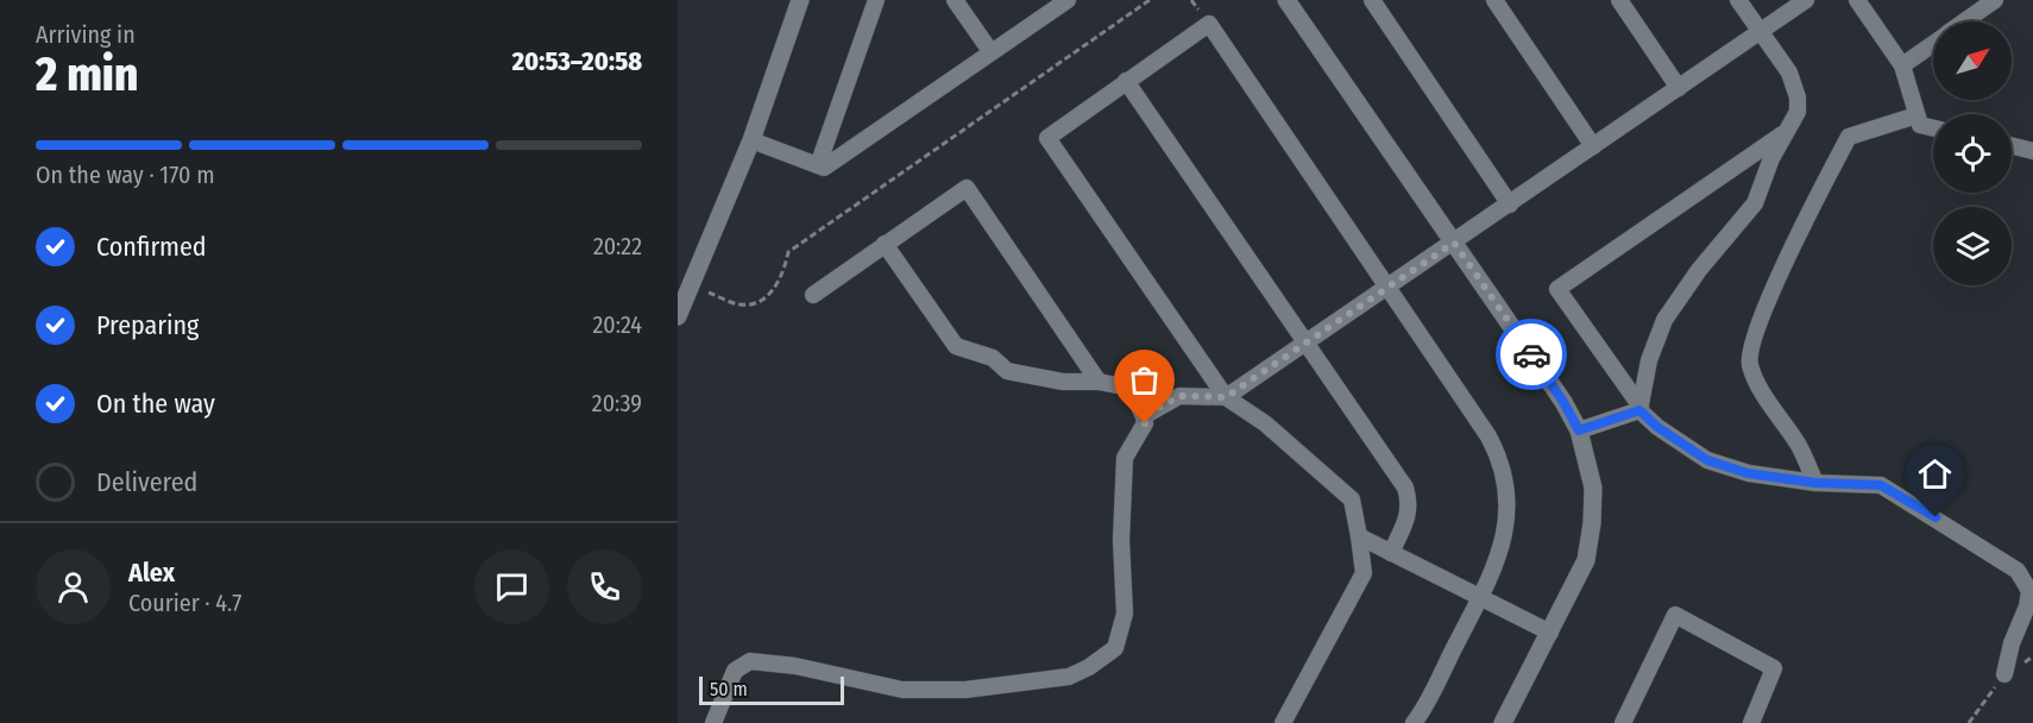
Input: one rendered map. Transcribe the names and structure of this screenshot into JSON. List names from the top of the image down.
{
  "scale_bar": "50 m",
  "north": "top right",
  "page": {
    "heading": ["2 min", "Arriving in", "20:53–20:58"],
    "panel": ["Alex", "Courier · 4.7"],
    "bar": "On the way · 170 m",
    "list": [
      ["Confirmed", "20:22"],
      ["Preparing", "20:24"],
      ["On the way", "20:39"],
      "Delivered"
    ],
    "scale": "50 m"
  }
}
